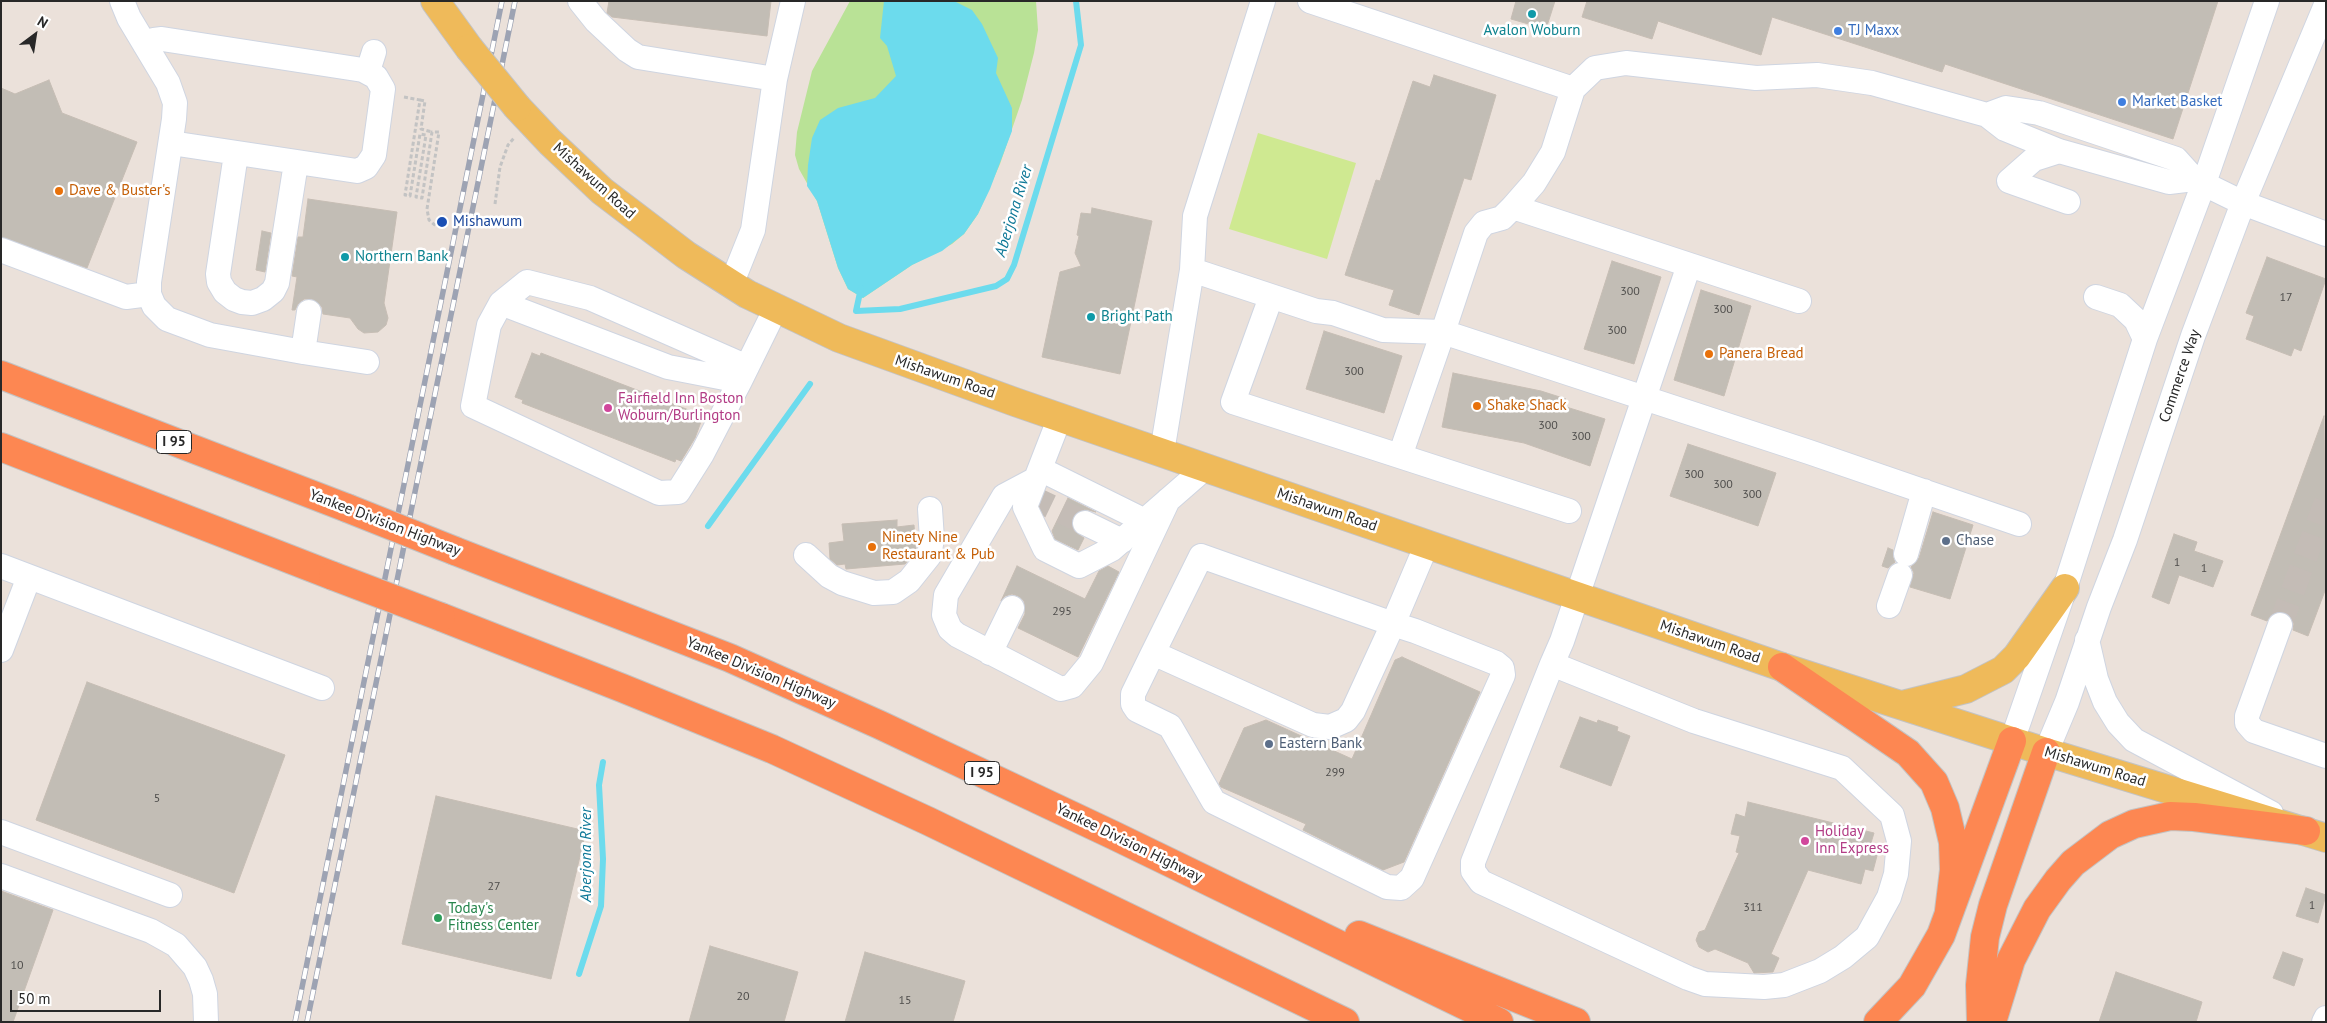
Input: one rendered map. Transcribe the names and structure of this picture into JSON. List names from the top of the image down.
{
  "streets": {
    "highway": ["I 95", "Yankee Division Highway"],
    "main road": ["Mishawum Road"],
    "street": ["Commerce Way"]
  },
  "crossings": [
    ["Mishawum Road", "Commerce Way"]
  ],
  "water": ["Aberjona River"],
  "places": [
    "Avalon Woburn",
    "TJ Maxx",
    "Market Basket",
    "Dave & Buster's",
    "Mishawum",
    "Northern Bank",
    "Bright Path",
    "Panera Bread",
    "Shake Shack",
    "Fairfield Inn Boston Woburn/Burlington",
    "Chase",
    "Ninety Nine Restaurant & Pub",
    "Eastern Bank",
    "Holiday Inn Express",
    "Today's Fitness Center"
  ],
  "house_numbers": [
    "300",
    "17",
    "300",
    "300",
    "300",
    "300",
    "300",
    "300",
    "300",
    "300",
    "1",
    "1",
    "295",
    "299",
    "5",
    "27",
    "1",
    "311",
    "10",
    "20",
    "15"
  ],
  "scale_bar": "50 m",
  "north": "top right"
}
